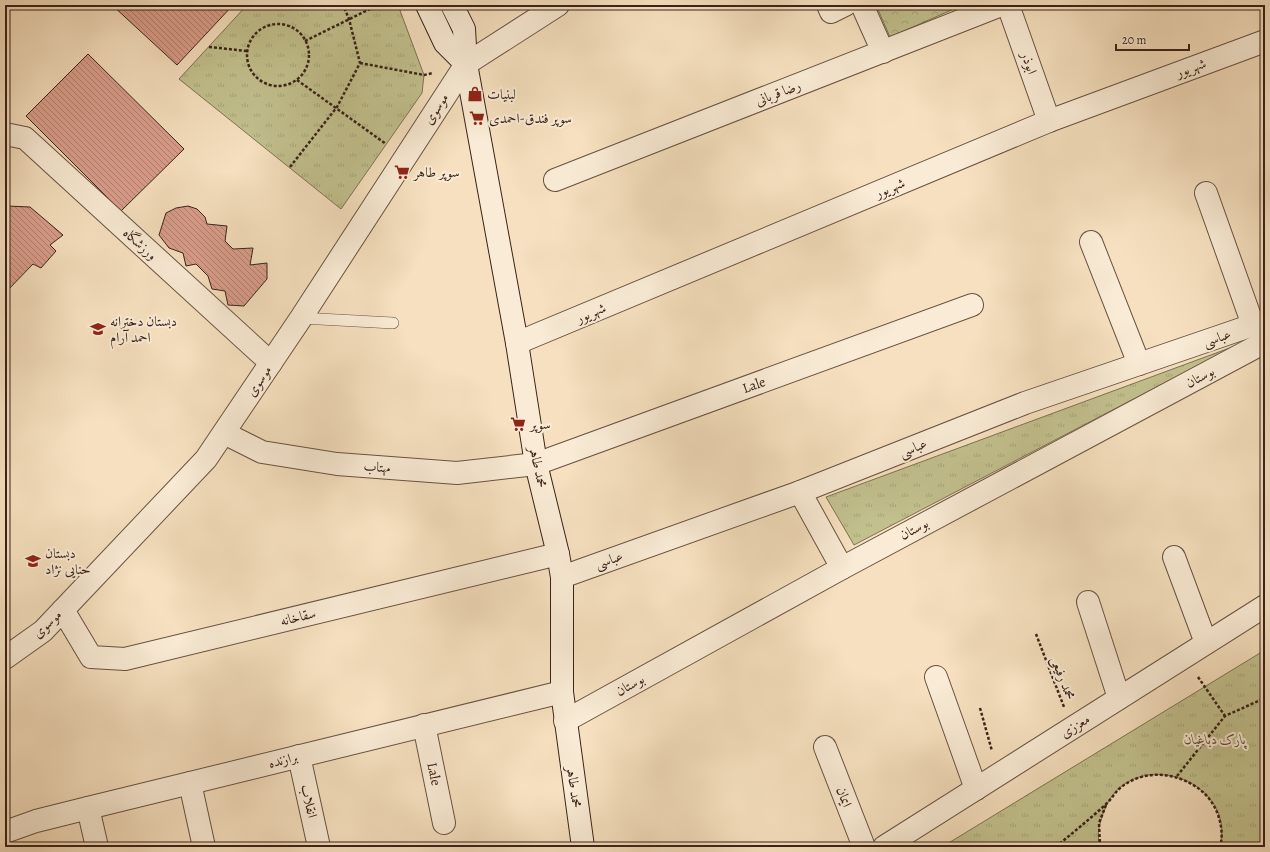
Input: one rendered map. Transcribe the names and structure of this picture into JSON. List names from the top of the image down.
{
  "streets": {
    "street": [
      "ابوذر",
      "شهریور",
      "رضا قربانی",
      "موسوی",
      "ورزشگاه",
      "عباسی",
      "بوستان",
      "Lale",
      "مهتاب",
      "محمد طاهر",
      "سقاخانه",
      "معززی",
      "برازنده",
      "ایمان",
      "انقلاب"
    ],
    "path": ["محمد رفیعی"]
  },
  "crossings": [
    ["ابوذر", "شهریور"],
    ["شهریور", "محمد طاهر"],
    ["موسوی", "ورزشگاه"],
    ["موسوی", "مهتاب"],
    ["موسوی", "محمد طاهر"],
    ["موسوی", "سقاخانه"],
    ["عباسی", "بوستان"],
    ["عباسی", "محمد طاهر"],
    ["بوستان", "محمد طاهر"],
    ["Lale", "مهتاب"],
    ["Lale", "محمد طاهر"],
    ["Lale", "برازنده"],
    ["مهتاب", "محمد طاهر"],
    ["محمد طاهر", "سقاخانه"],
    ["محمد طاهر", "برازنده"],
    ["محمد رفیعی", "معززی"],
    ["برازنده", "انقلاب"]
  ],
  "parks": ["پارک دباغیان"],
  "places": {
    "shop": ["لبنیات"],
    "supermarket": ["سوپر فندق-احمدی", "سوپر طاهر", "سوپر"],
    "school or university": ["دبستان دخترانه احمد آرام", "دبستان حنایی نژاد"]
  },
  "scale_bar": "20 m"
}
